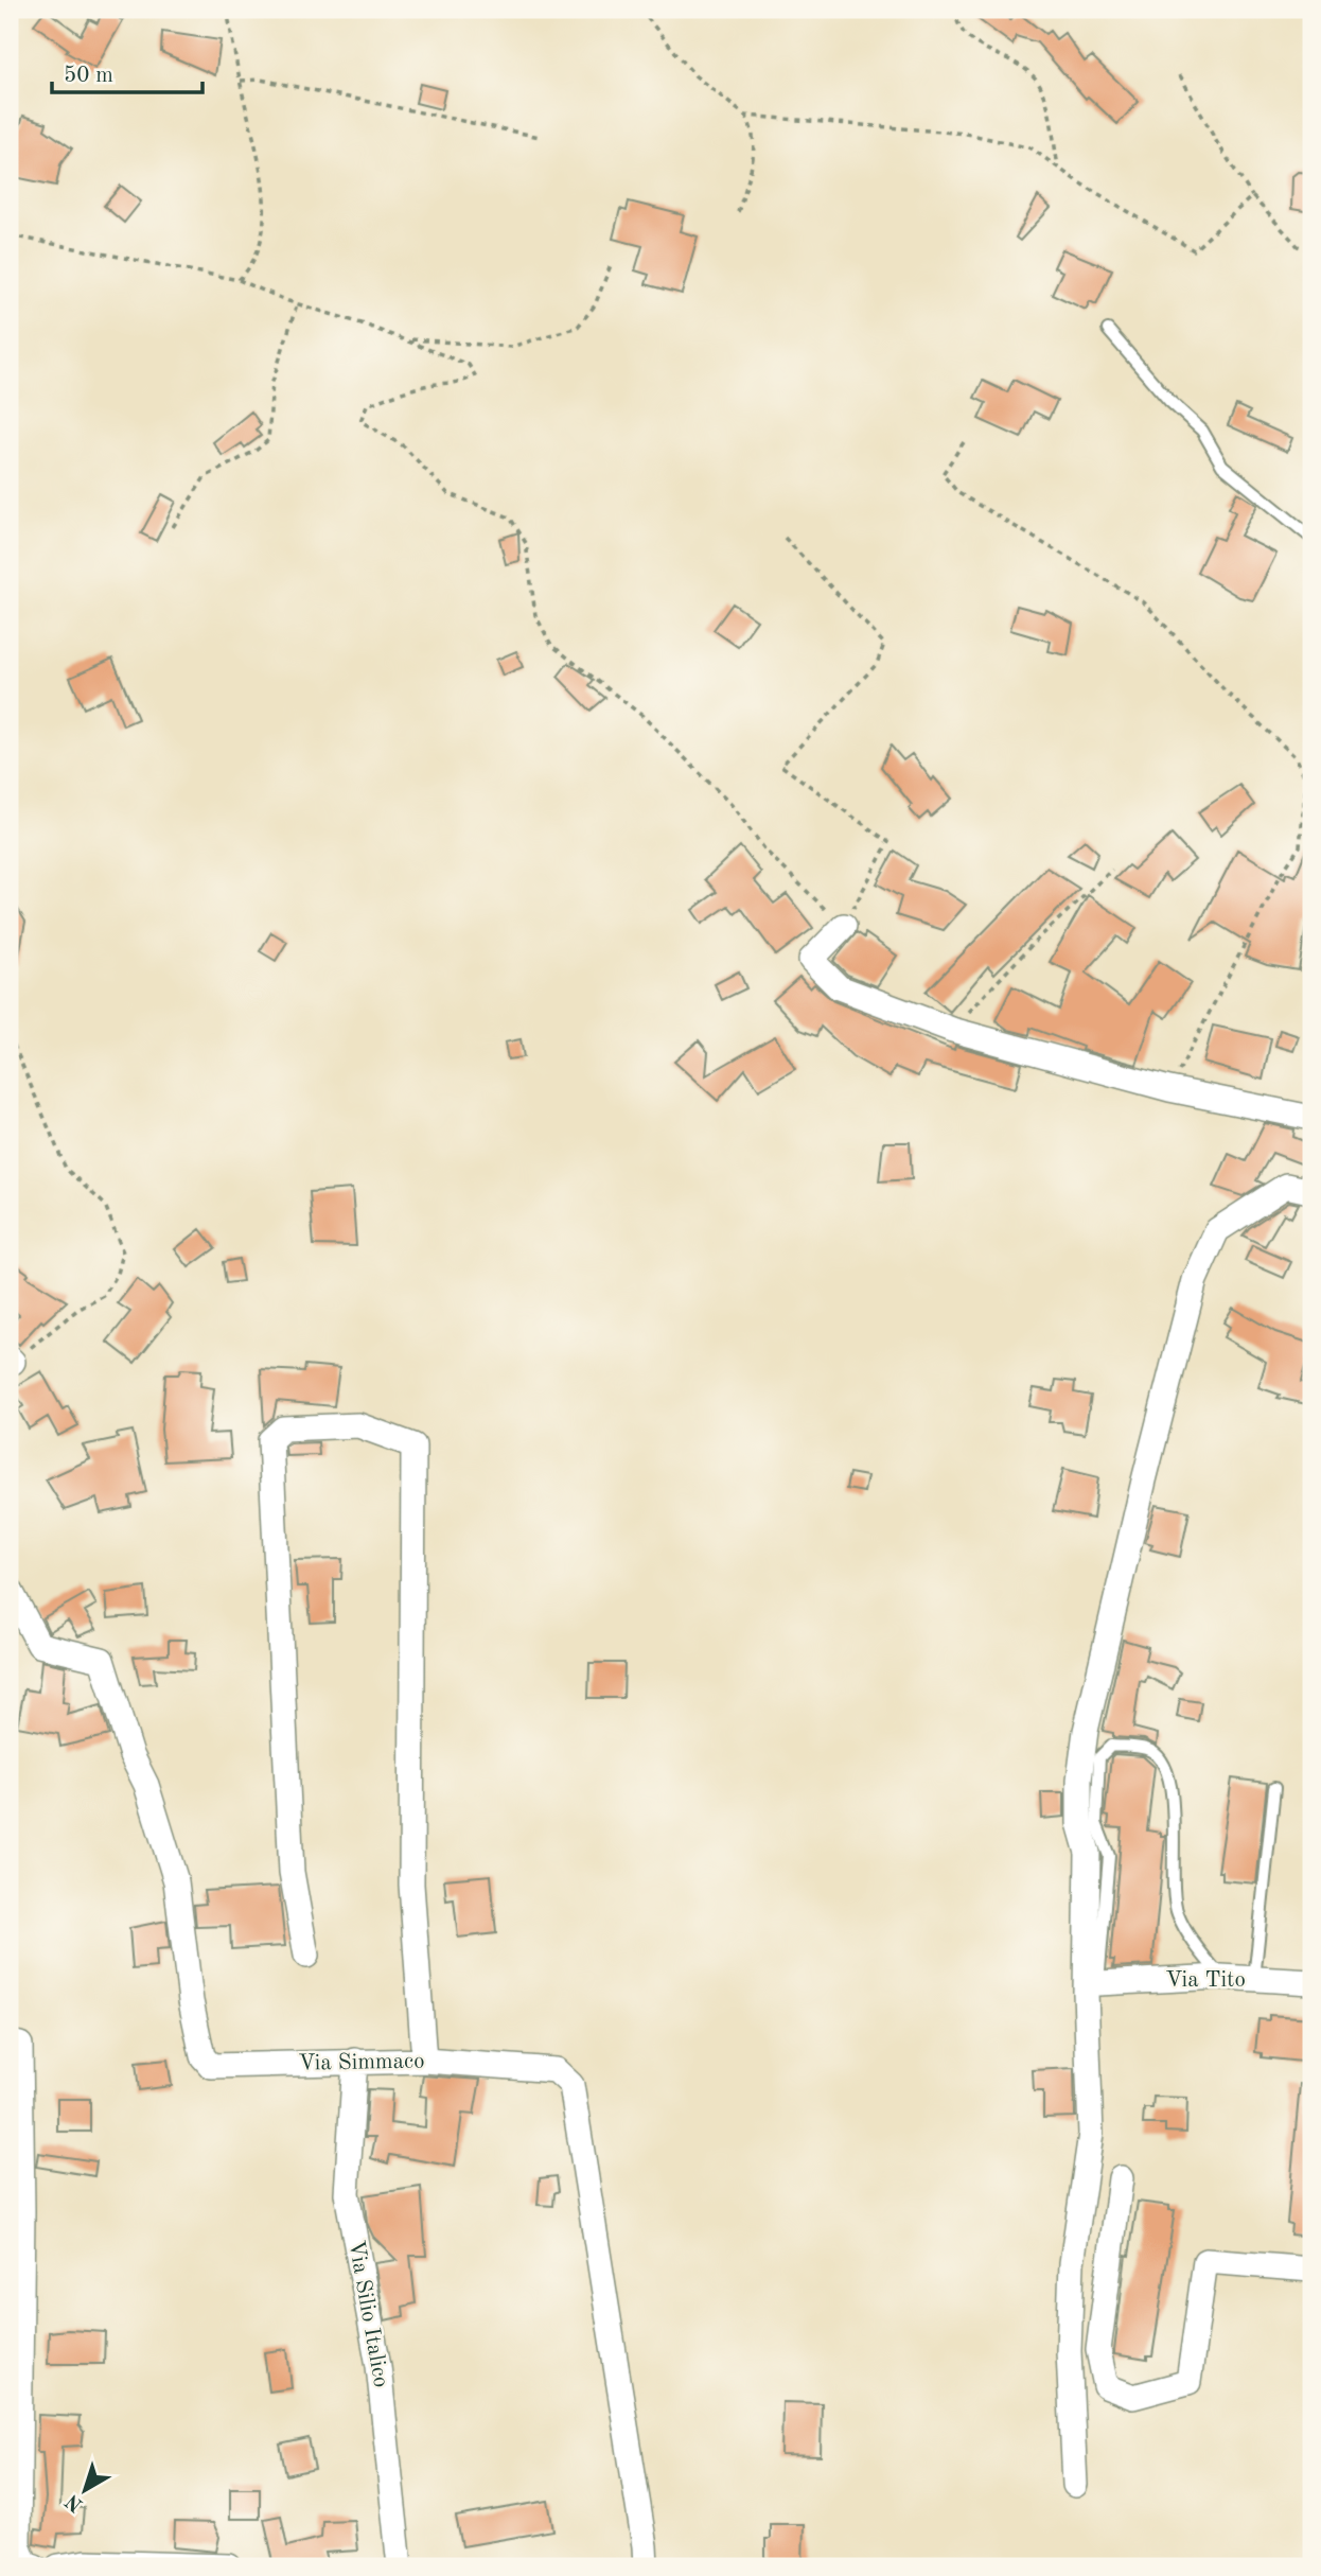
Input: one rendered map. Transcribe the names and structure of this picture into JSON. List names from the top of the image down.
{
  "streets": {
    "street": ["Via Tito", "Via Simmaco", "Via Silio Italico"]
  },
  "crossings": [
    ["Via Simmaco", "Via Silio Italico"]
  ],
  "scale_bar": "50 m",
  "north": "bottom left"
}
